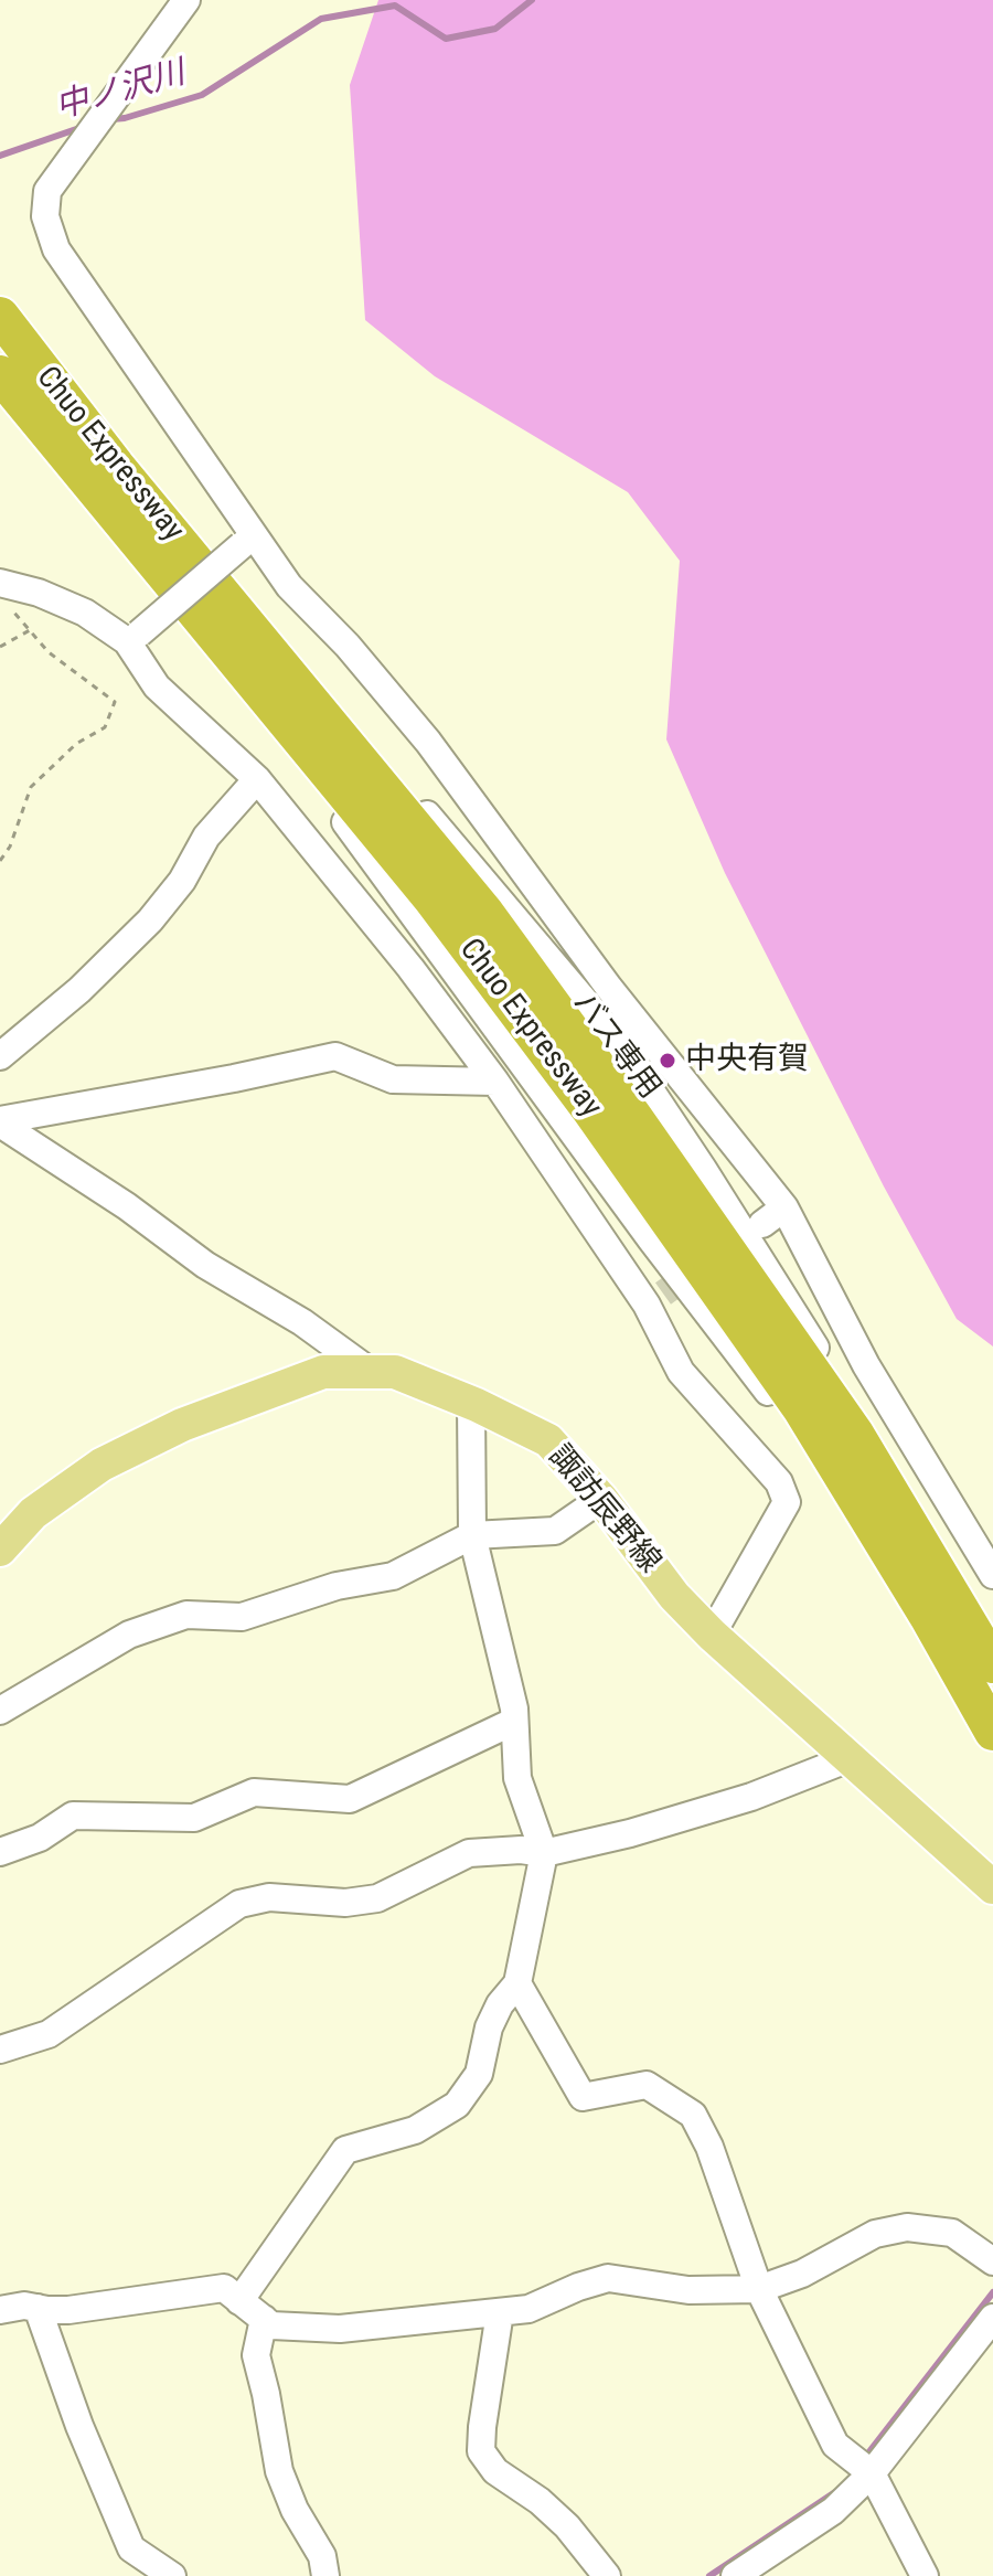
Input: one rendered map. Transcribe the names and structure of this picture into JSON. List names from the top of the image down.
{
  "streets": {
    "highway": ["Chuo Expressway"],
    "main road": ["諏訪辰野線"]
  },
  "water": ["中ノ沢川"],
  "places": ["中央有賀"]
}
